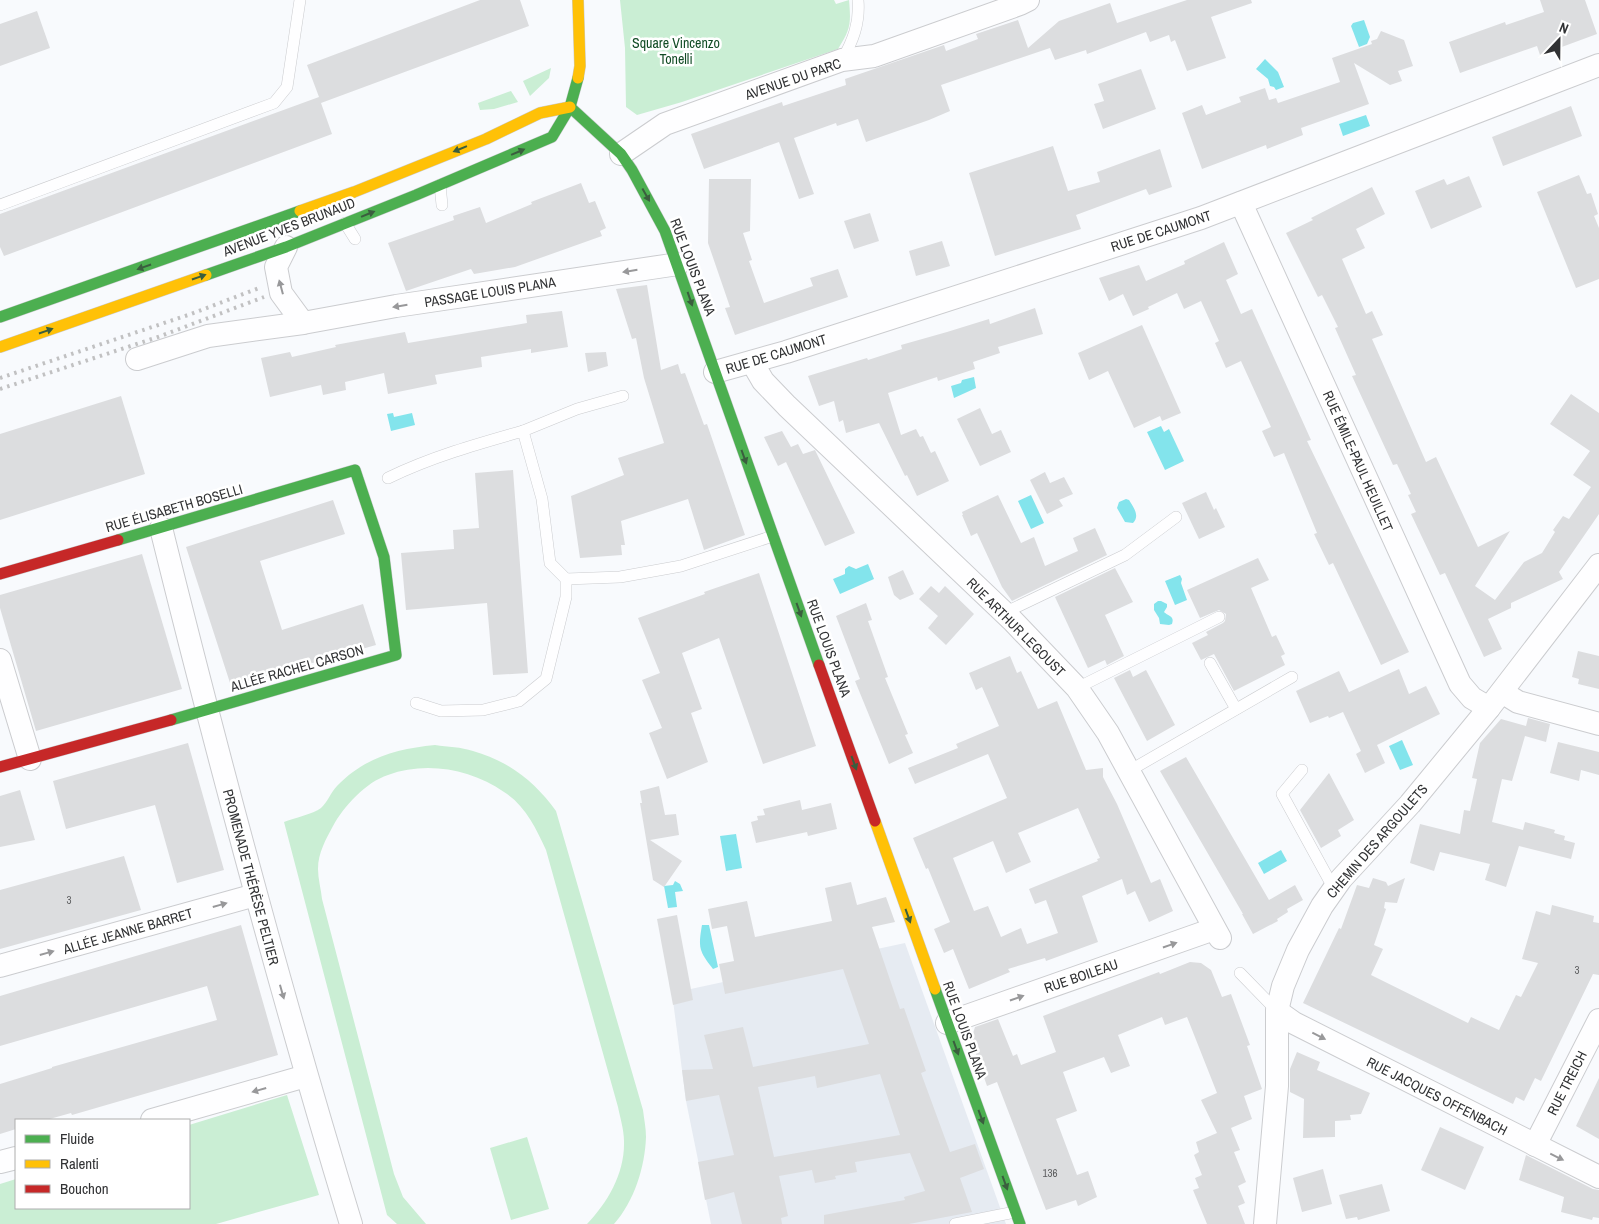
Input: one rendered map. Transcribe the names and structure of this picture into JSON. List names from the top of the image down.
{
  "streets": {
    "street": [
      "AVENUE DU PARC",
      "AVENUE YVES BRUNAUD",
      "RUE DE CAUMONT",
      "RUE LOUIS PLANA",
      "PASSAGE LOUIS PLANA",
      "RUE ÉMILE-PAUL HEUILLET",
      "RUE ÉLISABETH BOSELLI",
      "RUE ARTHUR LEGOUST",
      "ALLÉE RACHEL CARSON",
      "CHEMIN DES ARGOULETS",
      "PROMENADE THÉRÈSE PELTIER",
      "ALLÉE JEANNE BARRET",
      "RUE BOILEAU",
      "RUE TREICH",
      "RUE JACQUES OFFENBACH"
    ]
  },
  "crossings": [
    ["AVENUE DU PARC", "RUE LOUIS PLANA"],
    ["AVENUE YVES BRUNAUD", "RUE LOUIS PLANA"],
    ["RUE DE CAUMONT", "RUE LOUIS PLANA"],
    ["RUE DE CAUMONT", "RUE ÉMILE-PAUL HEUILLET"],
    ["RUE DE CAUMONT", "RUE ARTHUR LEGOUST"],
    ["RUE LOUIS PLANA", "PASSAGE LOUIS PLANA"],
    ["RUE LOUIS PLANA", "RUE BOILEAU"],
    ["RUE ÉMILE-PAUL HEUILLET", "CHEMIN DES ARGOULETS"],
    ["RUE ÉLISABETH BOSELLI", "ALLÉE RACHEL CARSON"],
    ["RUE ÉLISABETH BOSELLI", "PROMENADE THÉRÈSE PELTIER"],
    ["RUE ARTHUR LEGOUST", "RUE BOILEAU"],
    ["ALLÉE RACHEL CARSON", "PROMENADE THÉRÈSE PELTIER"],
    ["CHEMIN DES ARGOULETS", "RUE JACQUES OFFENBACH"],
    ["PROMENADE THÉRÈSE PELTIER", "ALLÉE JEANNE BARRET"],
    ["RUE TREICH", "RUE JACQUES OFFENBACH"]
  ],
  "one_way": [
    "RUE LOUIS PLANA",
    "PASSAGE LOUIS PLANA",
    "RUE BOILEAU",
    "RUE JACQUES OFFENBACH"
  ],
  "parks": ["Square Vincenzo Tonelli"],
  "house_numbers": ["3", "3", "136"],
  "legend": ["Fluide", "Ralenti", "Bouchon"],
  "north": "top"
}
